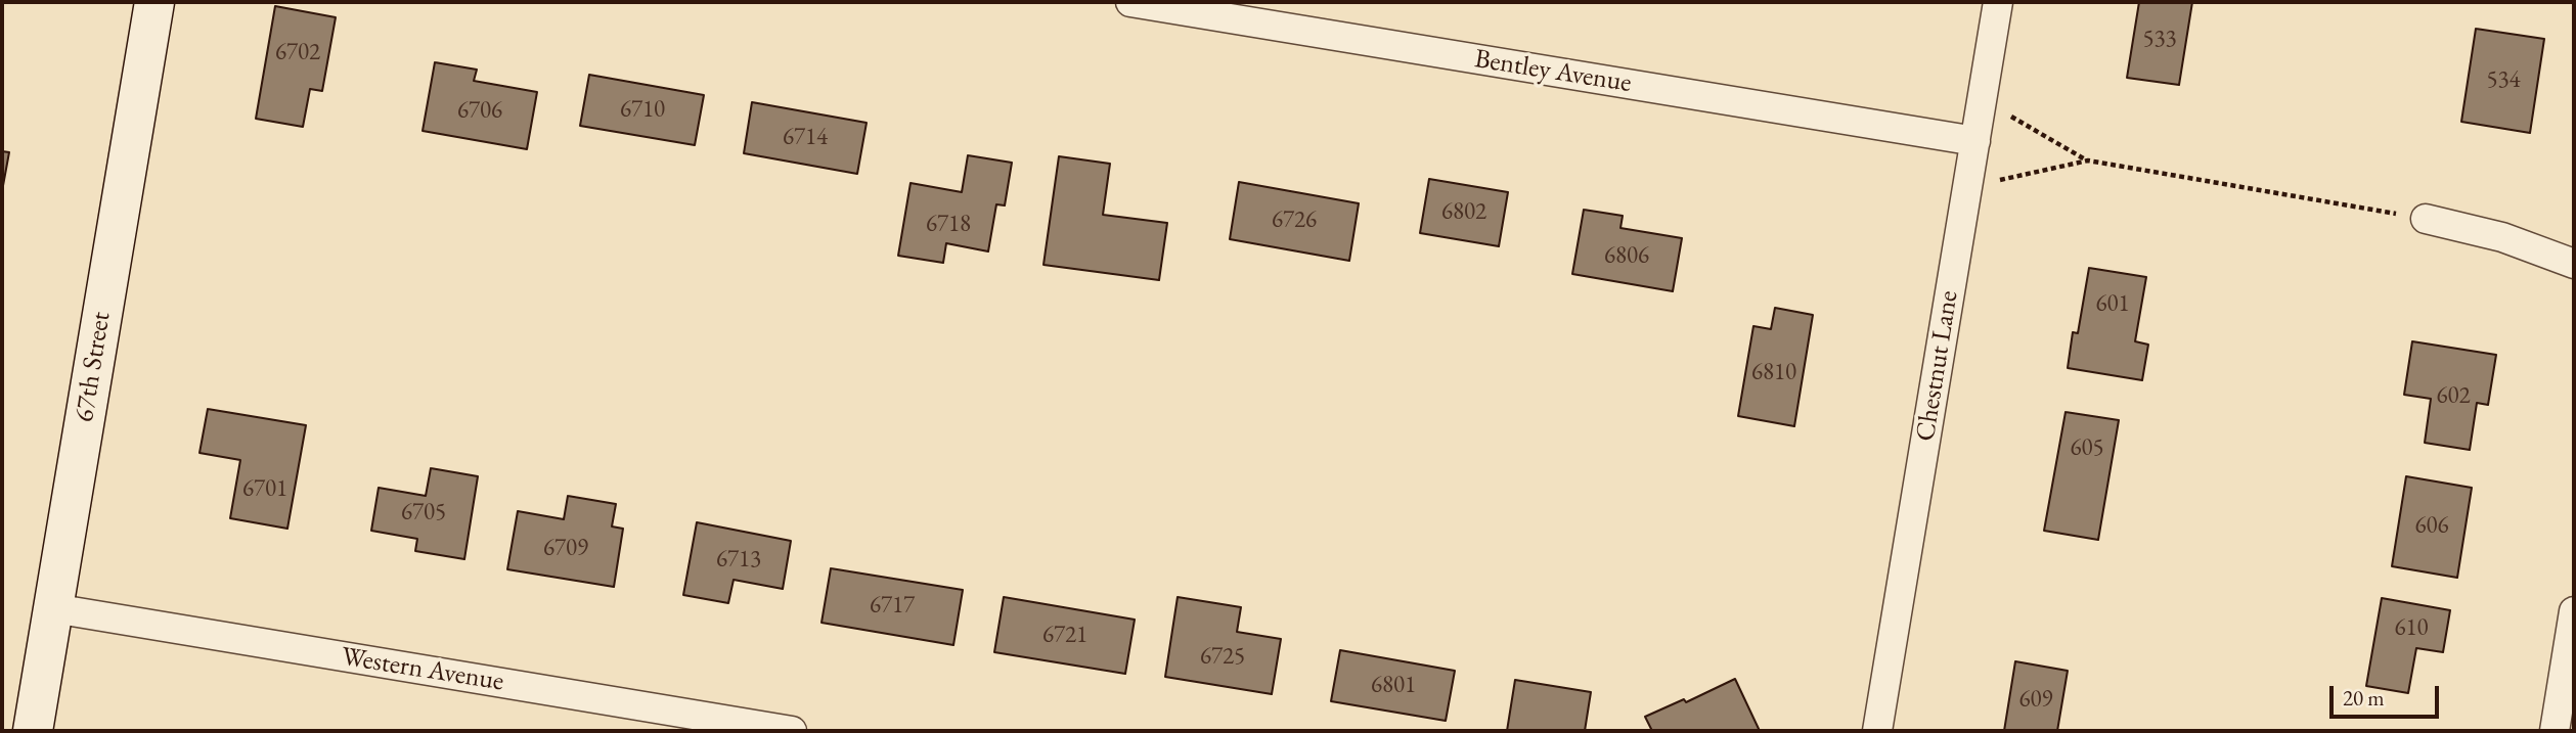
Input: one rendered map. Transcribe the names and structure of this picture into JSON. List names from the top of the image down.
{
  "streets": {
    "street": [
      "Bentley Avenue",
      "Chestnut Lane",
      "67th Street",
      "Western Avenue"
    ]
  },
  "crossings": [
    ["Bentley Avenue", "Chestnut Lane"],
    ["67th Street", "Western Avenue"]
  ],
  "house_numbers": [
    "533",
    "6702",
    "534",
    "6710",
    "6706",
    "6714",
    "6802",
    "6726",
    "6718",
    "6806",
    "601",
    "6810",
    "602",
    "605",
    "6701",
    "6705",
    "606",
    "6709",
    "6713",
    "6717",
    "610",
    "6721",
    "6725",
    "6801",
    "609"
  ],
  "scale_bar": "20 m"
}
